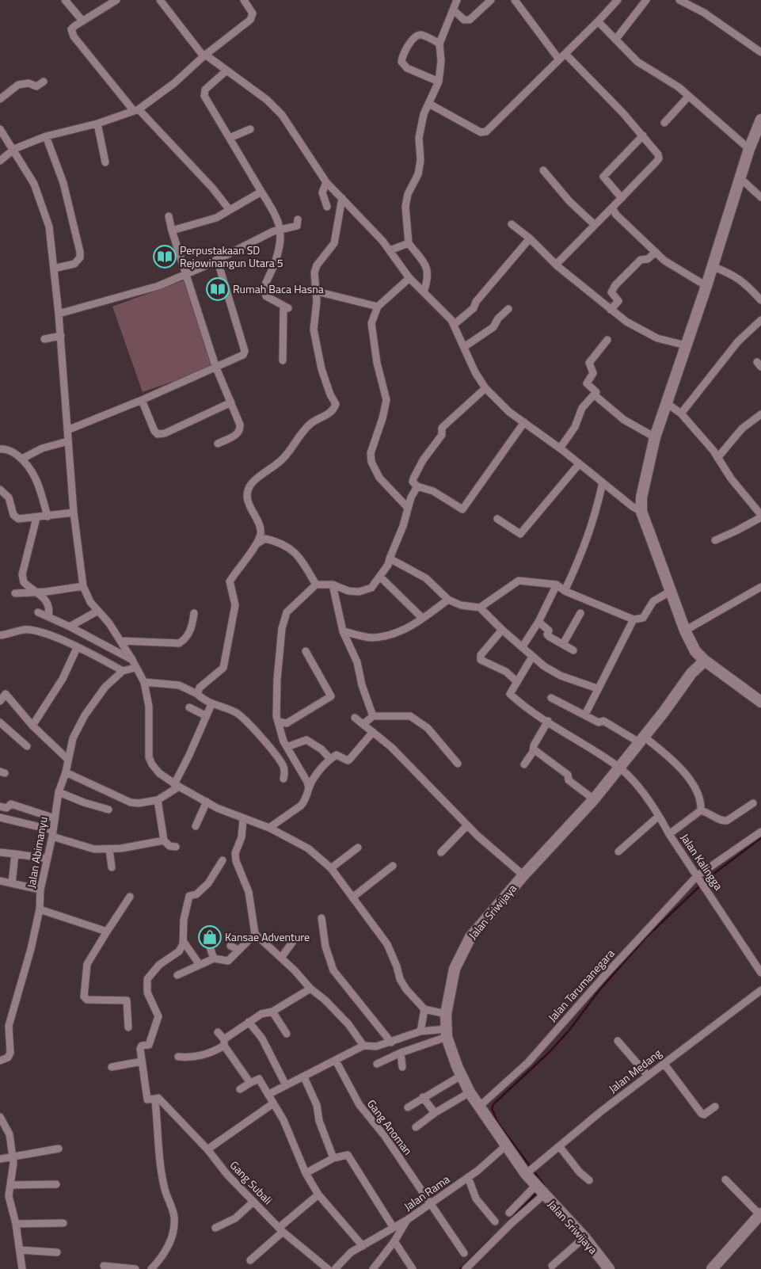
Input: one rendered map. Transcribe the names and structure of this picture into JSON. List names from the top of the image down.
{
  "streets": {
    "main road": ["Jalan Sriwijaya"],
    "street": [
      "Jalan Abimanyu",
      "Jalan Kalingga",
      "Jalan Tarumanegara",
      "Jalan Medang",
      "Gang Anoman",
      "Gang Subali",
      "Jalan Rama"
    ]
  },
  "crossings": [
    ["Jalan Kalingga", "Jalan Sriwijaya"],
    ["Jalan Kalingga", "Jalan Tarumanegara"],
    ["Jalan Sriwijaya", "Jalan Tarumanegara"],
    ["Jalan Sriwijaya", "Jalan Medang"],
    ["Jalan Sriwijaya", "Jalan Rama"],
    ["Gang Anoman", "Jalan Rama"]
  ],
  "places": {
    "library": ["Perpustakaan SD Rejowinangun Utara 5", "Rumah Baca Hasna"],
    "shop": ["Kansae Adventure"]
  }
}
